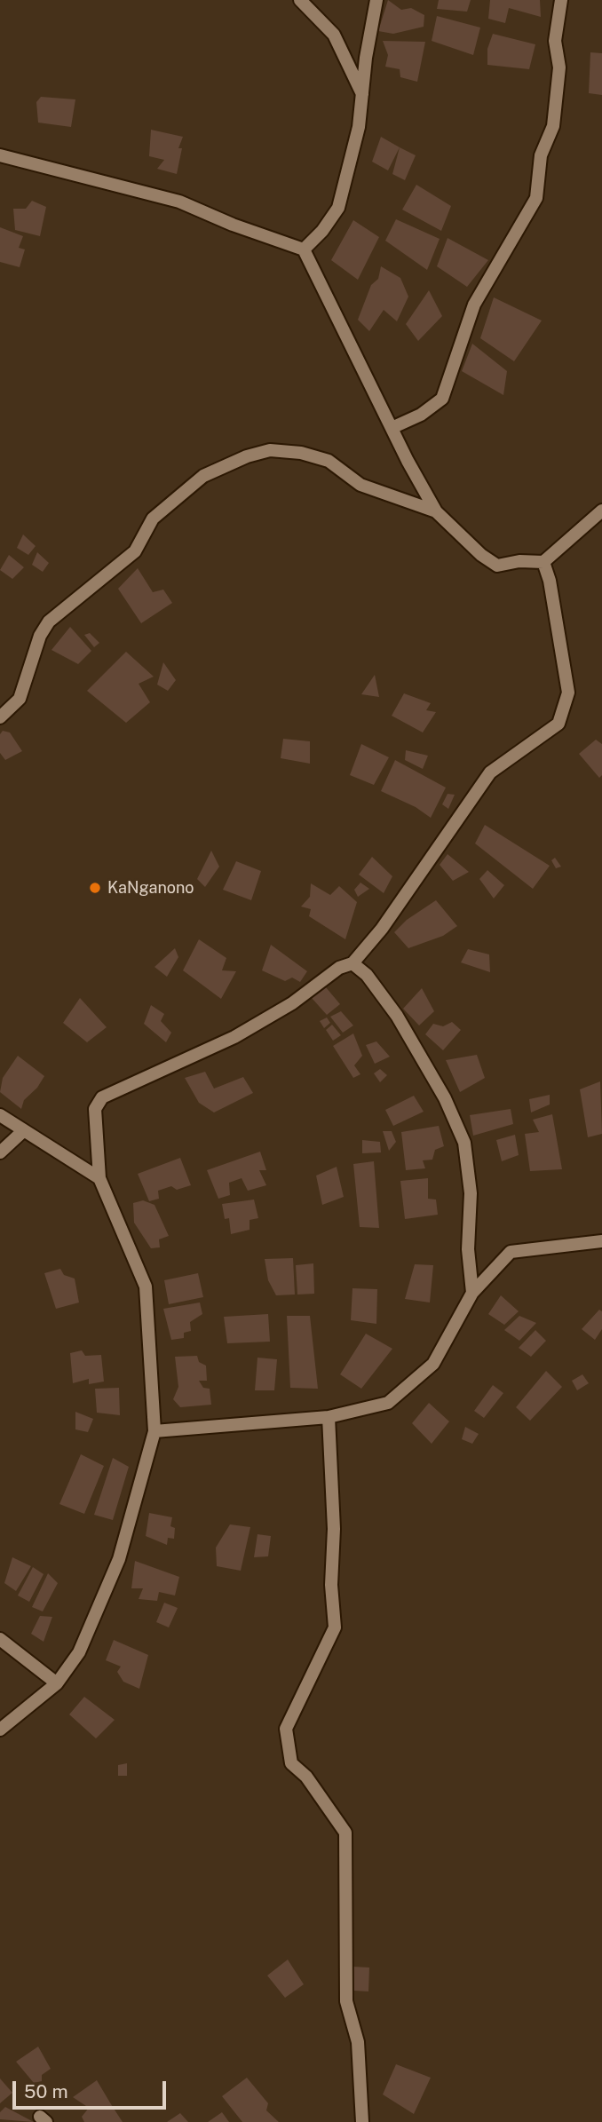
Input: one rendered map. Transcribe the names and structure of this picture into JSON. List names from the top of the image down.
{
  "places": ["KaNganono"],
  "scale_bar": "50 m"
}
